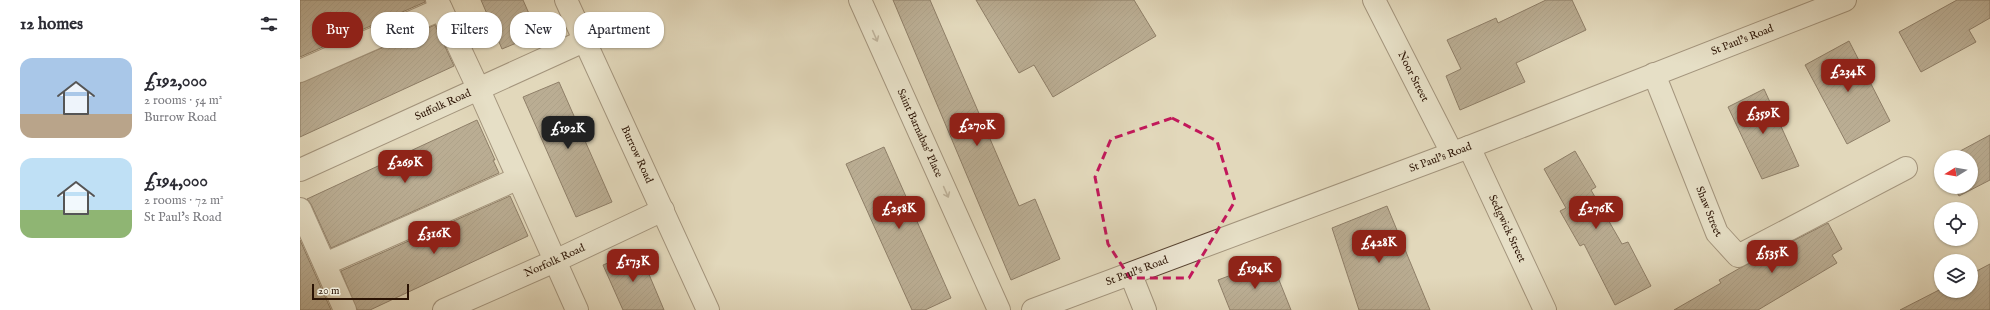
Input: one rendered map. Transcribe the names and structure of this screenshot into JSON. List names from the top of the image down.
{
  "streets": {
    "street": [
      "St Paul's Road",
      "Noor Street",
      "Suffolk Road",
      "Saint Barnabas' Place",
      "Burrow Road",
      "Shaw Street",
      "Sedgwick Street",
      "Norfolk Road"
    ]
  },
  "crossings": [
    ["St Paul's Road", "Noor Street"],
    ["St Paul's Road", "Shaw Street"],
    ["St Paul's Road", "Sedgwick Street"],
    ["Noor Street", "Sedgwick Street"],
    ["Burrow Road", "Norfolk Road"]
  ],
  "one_way": ["Saint Barnabas' Place"],
  "scale_bar": "20 m",
  "north": "left",
  "page": {
    "heading": "12 homes",
    "chip": [
      "Buy",
      "Rent",
      "Filters",
      "New",
      "Apartment"
    ],
    "list": [
      {
        "name": "£192,000",
        "note": "2 rooms · 54 m² · Burrow Road"
      },
      {
        "name": "£194,000",
        "note": "2 rooms · 72 m² · St Paul's Road"
      }
    ],
    "price": [
      "£234K",
      "£359K",
      "£270K",
      "£192K",
      "£269K",
      "£258K",
      "£276K",
      "£316K",
      "£428K",
      "£535K",
      "£173K",
      "£194K"
    ],
    "scale": "20 m"
  }
}
